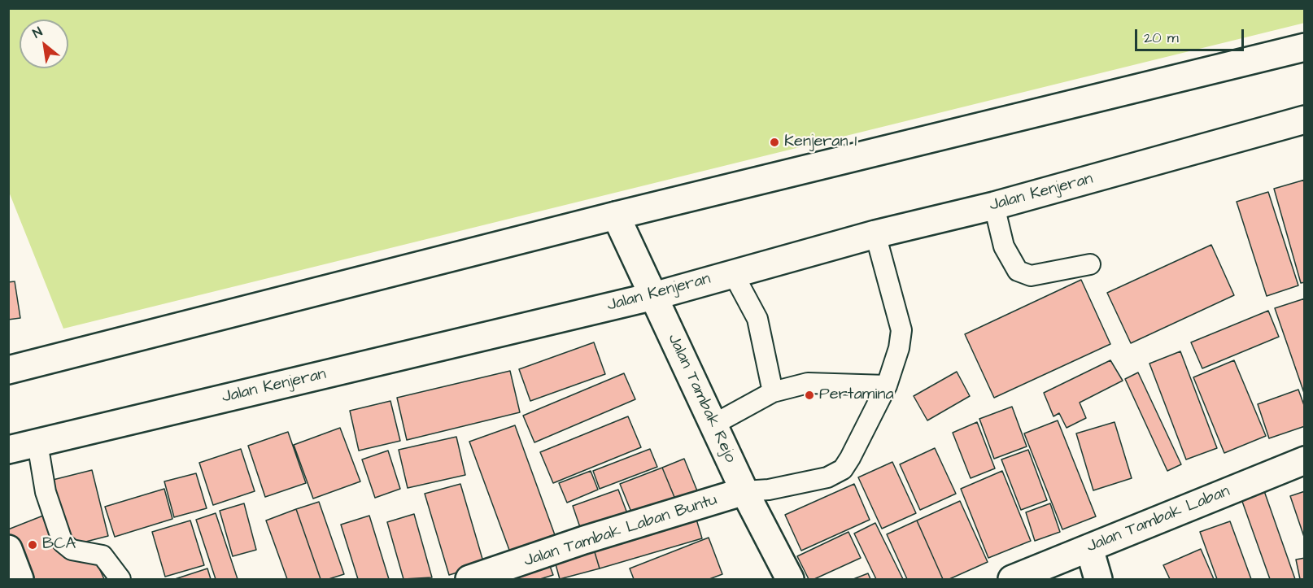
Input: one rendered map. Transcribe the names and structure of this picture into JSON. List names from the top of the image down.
{
  "streets": {
    "main road": [
      "Jalan Kenjeran",
      "Jalan Tambak Rejo",
      "Jalan Tambak Laban",
      "Jalan Tambak Laban Buntu"
    ]
  },
  "crossings": [
    ["Jalan Kenjeran", "Jalan Tambak Rejo"],
    ["Jalan Tambak Rejo", "Jalan Tambak Laban Buntu"]
  ],
  "places": ["Kenjeran 1", "Pertamina", "BCA"],
  "scale_bar": "20 m",
  "north": "top left"
}
